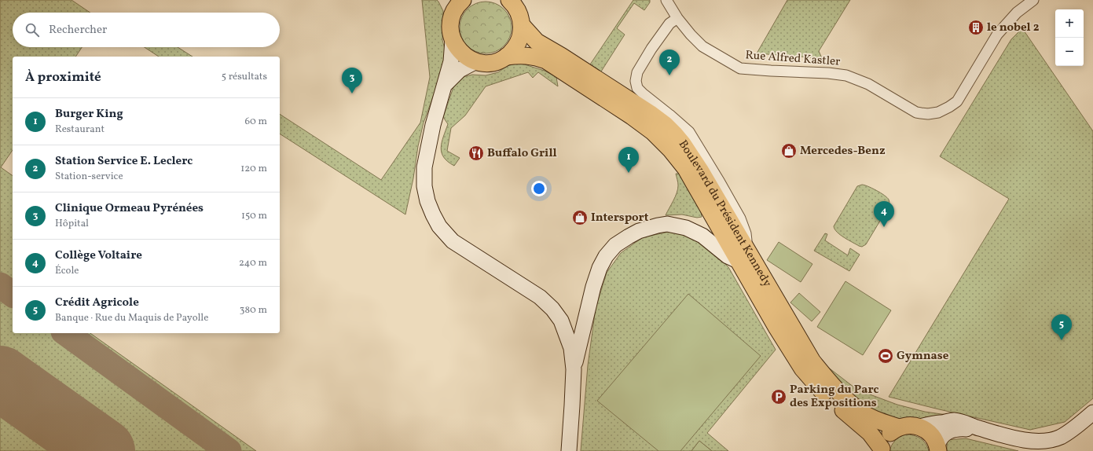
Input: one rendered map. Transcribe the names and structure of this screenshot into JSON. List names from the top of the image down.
{
  "streets": {
    "main road": ["Boulevard du Président Kennedy"],
    "street": ["Rue Alfred Kastler"]
  },
  "places": {
    "building": ["le nobel 2"],
    "shop": ["Mercedes-Benz", "Intersport"],
    "restaurant": ["Buffalo Grill"],
    "sports": ["Gymnase"],
    "parking": ["Parking du Parc des Expositions"]
  },
  "page": {
    "map_buttons": ["+", "−"],
    "search": "Rechercher",
    "pins": [
      "2",
      "3",
      "1",
      "4",
      "5"
    ],
    "heading": ["À proximité", "5 résultats"],
    "list": [
      {
        "mark": "1",
        "name": "Burger King",
        "note": "Restaurant",
        "value": "60 m"
      },
      {
        "mark": "2",
        "name": "Station Service E. Leclerc",
        "note": "Station-service",
        "value": "120 m"
      },
      {
        "mark": "3",
        "name": "Clinique Ormeau Pyrénées",
        "note": "Hôpital",
        "value": "150 m"
      },
      {
        "mark": "4",
        "name": "Collège Voltaire",
        "note": "École",
        "value": "240 m"
      },
      {
        "mark": "5",
        "name": "Crédit Agricole",
        "note": "Banque · Rue du Maquis de Payolle",
        "value": "380 m"
      }
    ]
  }
}
